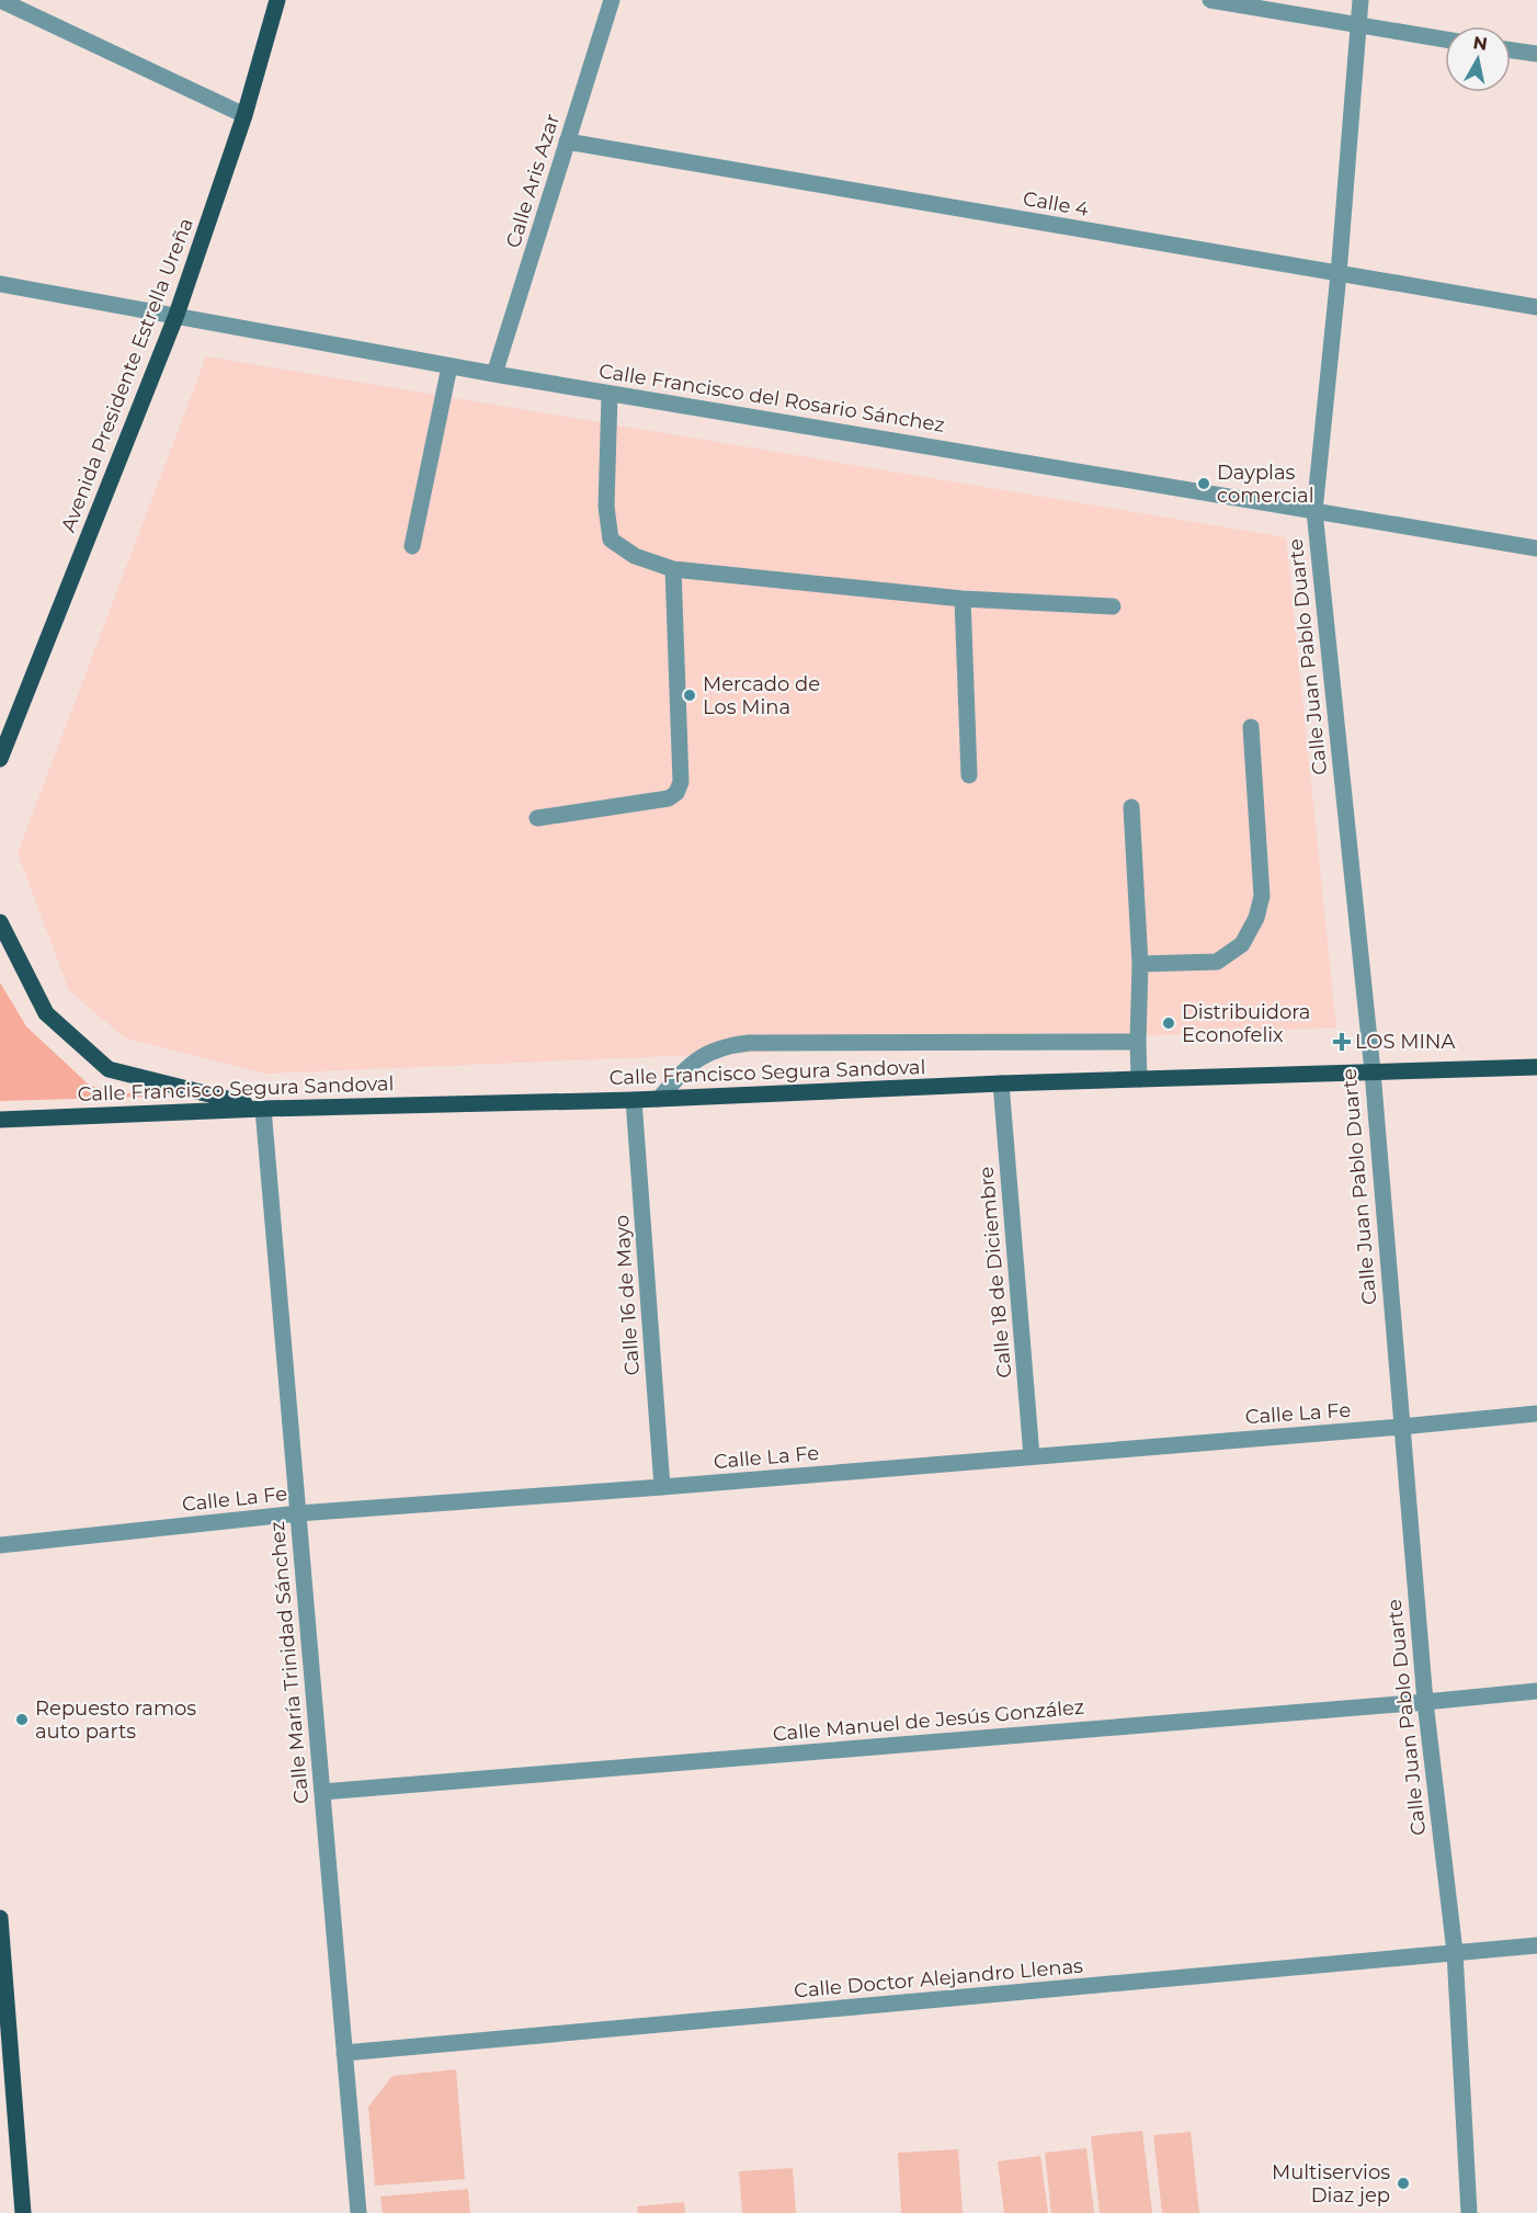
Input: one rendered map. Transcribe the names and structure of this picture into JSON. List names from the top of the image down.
{
  "streets": {
    "main road": ["Avenida Presidente Estrella Ureña", "Calle Francisco Segura Sandoval"],
    "street": [
      "Calle Aris Azar",
      "Calle 4",
      "Calle Francisco del Rosario Sánchez",
      "Calle Juan Pablo Duarte",
      "Calle 18 de Diciembre",
      "Calle 16 de Mayo",
      "Calle La Fe",
      "Calle María Trinidad Sánchez",
      "Calle Manuel de Jesús González",
      "Calle Doctor Alejandro Llenas"
    ]
  },
  "crossings": [
    ["Calle Aris Azar", "Calle 4"],
    ["Calle Aris Azar", "Calle Francisco del Rosario Sánchez"],
    ["Calle 4", "Calle Juan Pablo Duarte"],
    ["Avenida Presidente Estrella Ureña", "Calle Francisco del Rosario Sánchez"],
    ["Calle Francisco del Rosario Sánchez", "Calle Juan Pablo Duarte"],
    ["Calle Juan Pablo Duarte", "Calle Francisco Segura Sandoval"],
    ["Calle Juan Pablo Duarte", "Calle La Fe"],
    ["Calle Juan Pablo Duarte", "Calle Manuel de Jesús González"],
    ["Calle Juan Pablo Duarte", "Calle Doctor Alejandro Llenas"],
    ["Calle Francisco Segura Sandoval", "Calle 18 de Diciembre"],
    ["Calle Francisco Segura Sandoval", "Calle 16 de Mayo"],
    ["Calle Francisco Segura Sandoval", "Calle María Trinidad Sánchez"],
    ["Calle 18 de Diciembre", "Calle La Fe"],
    ["Calle 16 de Mayo", "Calle La Fe"],
    ["Calle La Fe", "Calle María Trinidad Sánchez"],
    ["Calle María Trinidad Sánchez", "Calle Manuel de Jesús González"],
    ["Calle María Trinidad Sánchez", "Calle Doctor Alejandro Llenas"]
  ],
  "places": {
    "other": [
      "Dayplas comercial",
      "Mercado de Los Mina",
      "Distribuidora Econofelix",
      "Repuesto ramos auto parts",
      "Multiservios Diaz jep"
    ],
    "health": ["LOS MINA"]
  },
  "north": "top"
}
